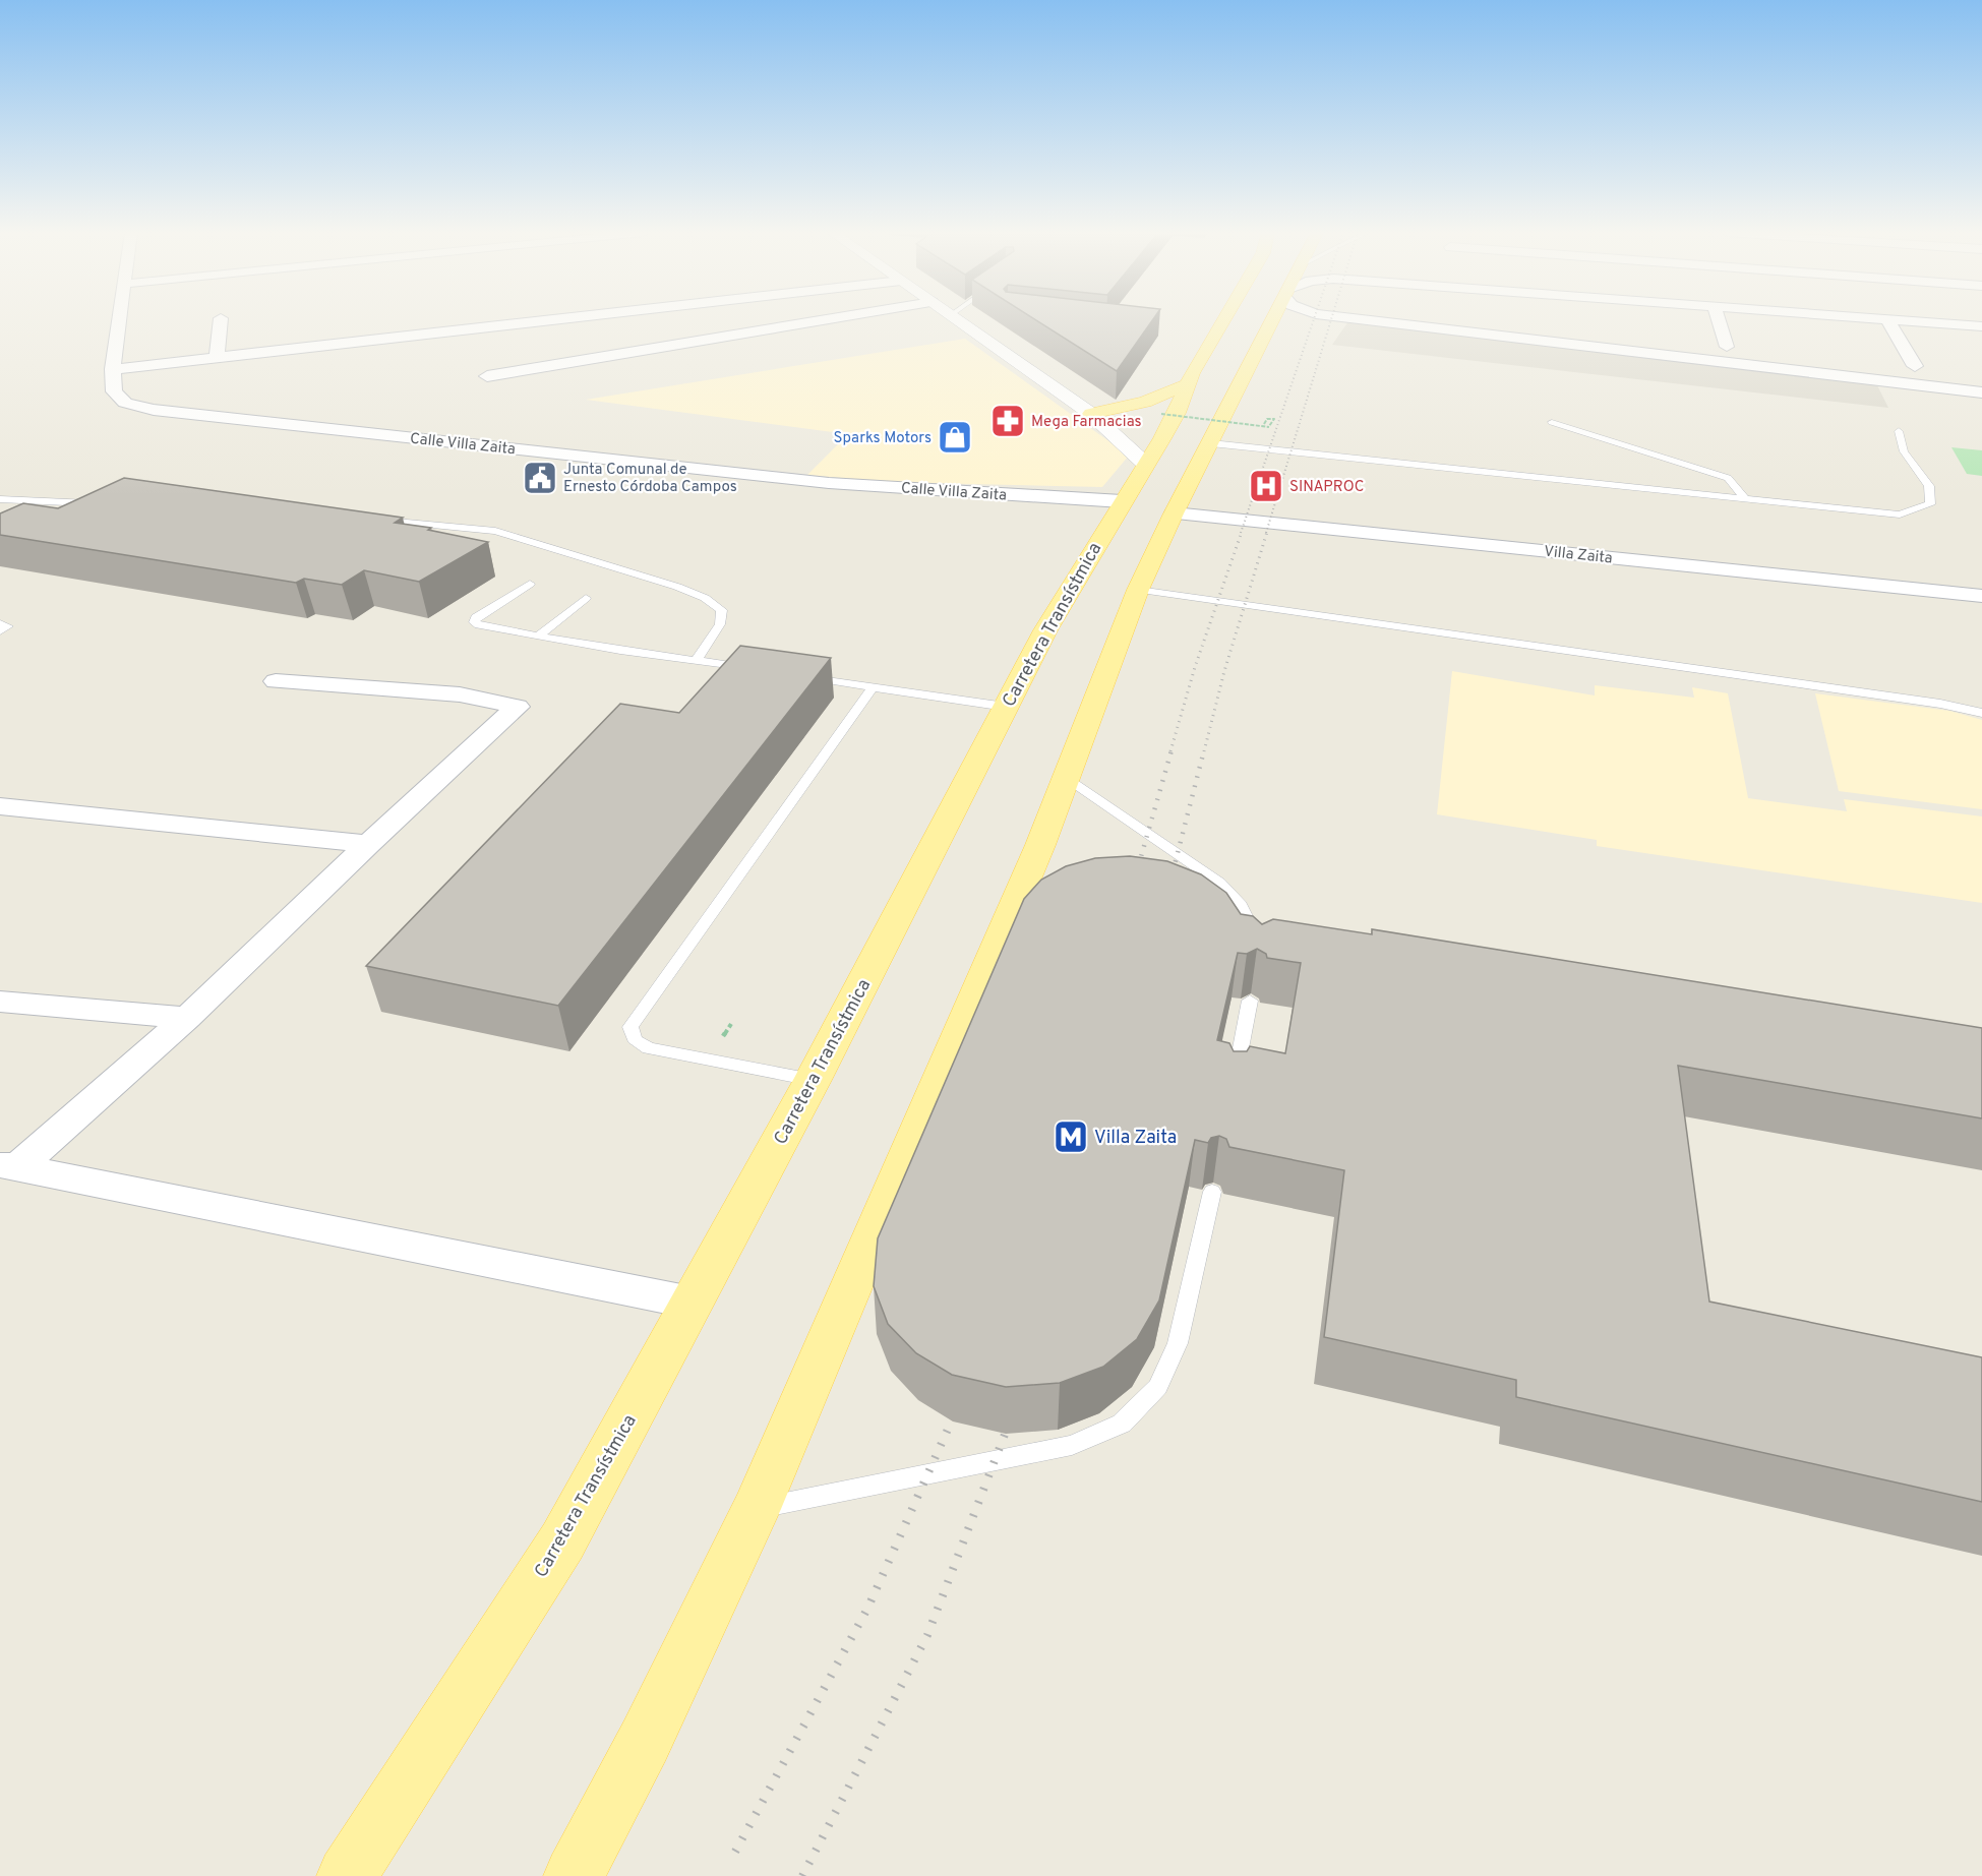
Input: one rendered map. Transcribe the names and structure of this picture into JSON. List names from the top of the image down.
{
  "streets": {
    "main road": ["Carretera Transístmica"],
    "street": ["Calle Villa Zaita", "Villa Zaita"]
  },
  "crossings": [
    ["Calle Villa Zaita", "Carretera Transístmica"]
  ],
  "places": {
    "pharmacy": ["Mega Farmacias"],
    "shop": ["Sparks Motors"],
    "public building": ["Junta Comunal de Ernesto Córdoba Campos"],
    "hospital": ["SINAPROC"],
    "metro station": ["Villa Zaita"]
  }
}
